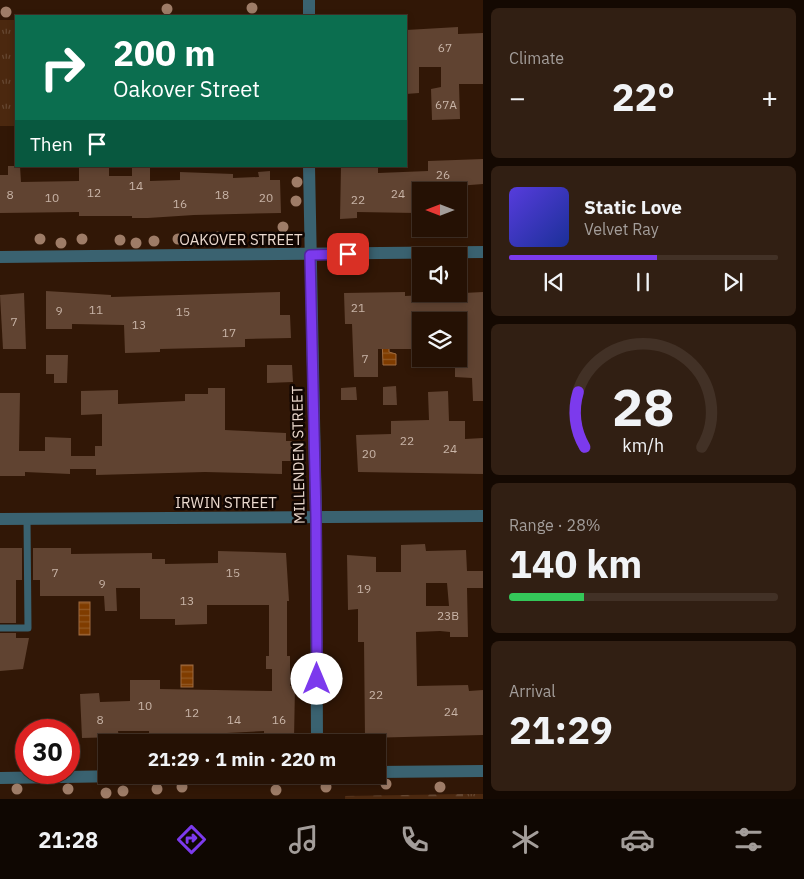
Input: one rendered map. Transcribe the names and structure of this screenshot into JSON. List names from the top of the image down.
{
  "streets": {
    "street": ["OAKOVER STREET", "MILLENDEN STREET", "IRWIN STREET"]
  },
  "crossings": [
    ["OAKOVER STREET", "MILLENDEN STREET"],
    ["MILLENDEN STREET", "IRWIN STREET"]
  ],
  "house_numbers": [
    "67",
    "67A",
    "26",
    "14",
    "12",
    "24",
    "8",
    "18",
    "10",
    "20",
    "22",
    "16",
    "21",
    "11",
    "9",
    "15",
    "7",
    "13",
    "17",
    "7",
    "22",
    "24",
    "20",
    "7",
    "15",
    "9",
    "19",
    "13",
    "23B",
    "22",
    "10",
    "24",
    "12",
    "8",
    "14",
    "16"
  ],
  "north": "left",
  "page": {
    "tile": [
      "Climate",
      ["Range · 28%", "140 km"],
      ["Arrival", "21:29"]
    ],
    "turn": ["200 m", "Oakover Street"],
    "heat": ["−", "22°", "+"],
    "then": "Then",
    "song": ["Static Love", "Velvet Ray"],
    "limit": "30",
    "trip": "21:29 · 1 min · 220 m",
    "tabs": "21:28",
    "gauge": ["28", "km/h"]
  }
}
